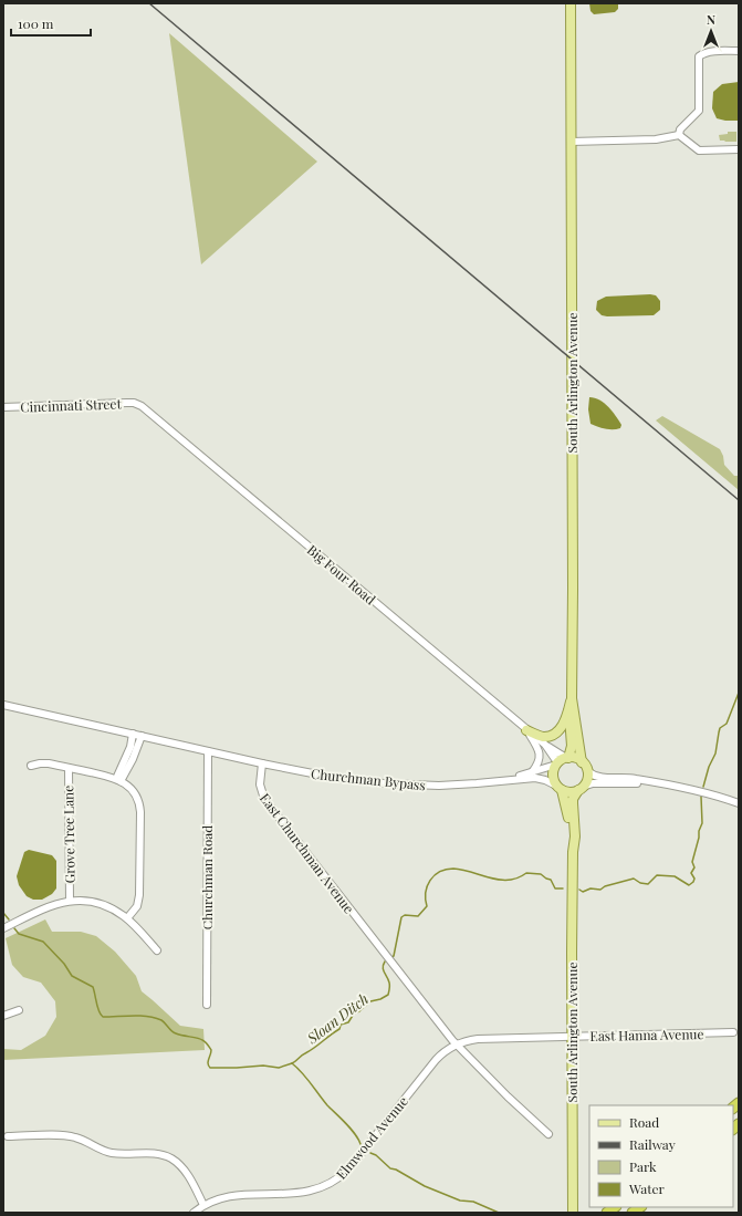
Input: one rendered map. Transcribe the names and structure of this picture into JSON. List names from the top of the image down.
{
  "streets": {
    "main road": ["South Arlington Avenue"],
    "street": [
      "Cincinnati Street",
      "Big Four Road",
      "Churchman Bypass",
      "Grove Tree Lane",
      "East Churchman Avenue",
      "Churchman Road",
      "East Hanna Avenue",
      "Elmwood Avenue"
    ]
  },
  "crossings": [
    ["South Arlington Avenue", "Big Four Road"],
    ["South Arlington Avenue", "Churchman Bypass"],
    ["South Arlington Avenue", "East Hanna Avenue"],
    ["Cincinnati Street", "Big Four Road"],
    ["Big Four Road", "Churchman Bypass"],
    ["Churchman Bypass", "East Churchman Avenue"],
    ["East Churchman Avenue", "East Hanna Avenue"],
    ["East Churchman Avenue", "Elmwood Avenue"],
    ["East Hanna Avenue", "Elmwood Avenue"]
  ],
  "water": ["Sloan Ditch"],
  "legend": [
    "Road",
    "Railway",
    "Park",
    "Water"
  ],
  "scale_bar": "100 m",
  "north": "top"
}
